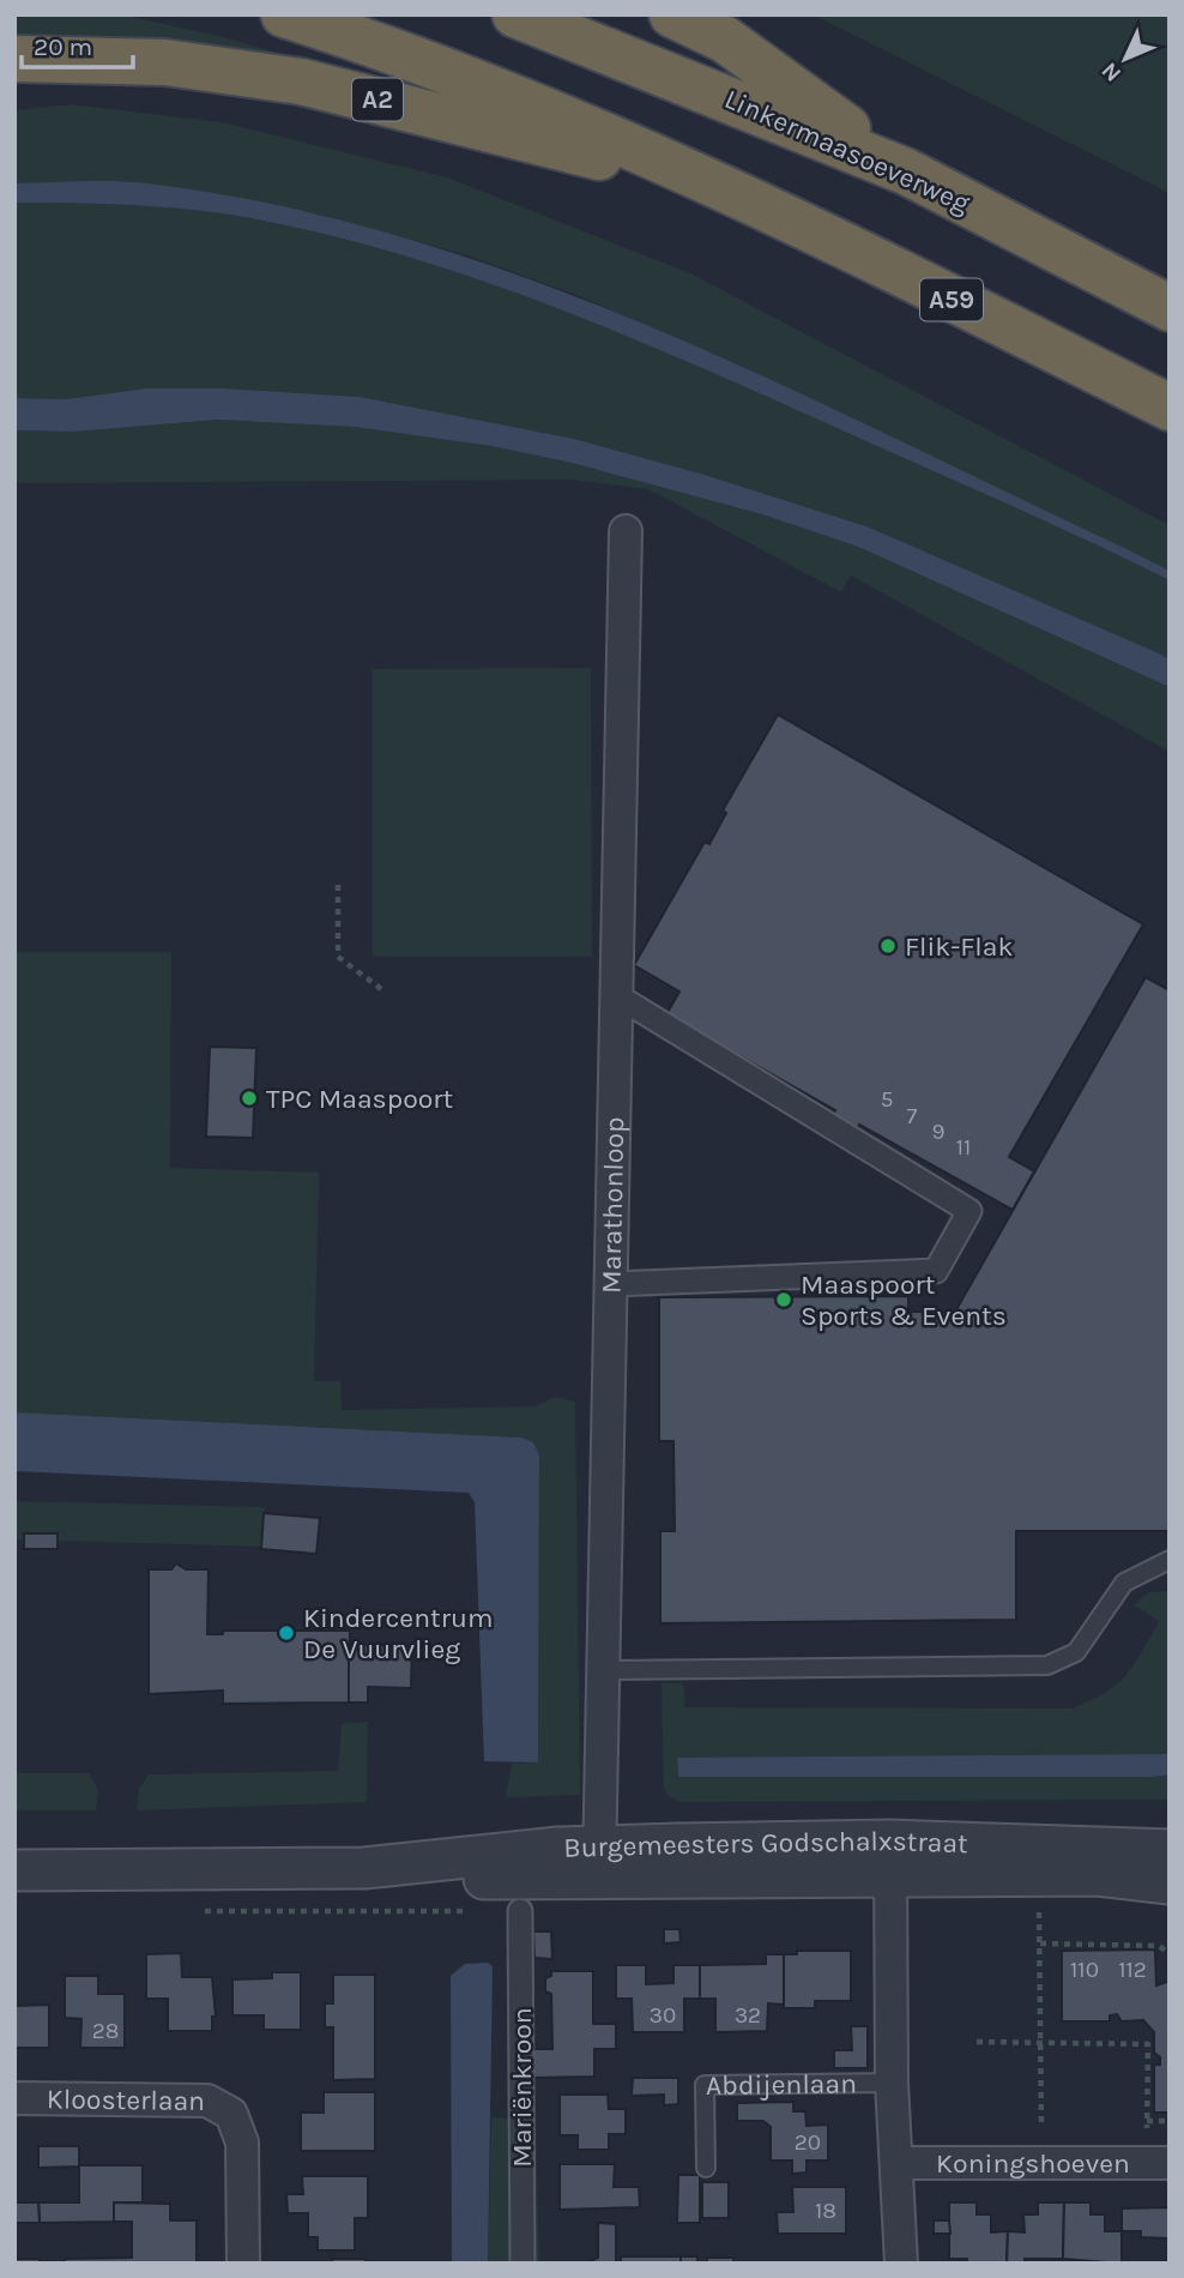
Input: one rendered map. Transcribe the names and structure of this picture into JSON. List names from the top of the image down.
{
  "streets": {
    "highway": ["A2", "Linkermaasoeverweg", "A59"],
    "street": [
      "Marathonloop",
      "Burgemeesters Godschalxstraat",
      "Mariënkroon",
      "Abdijenlaan",
      "Kloosterlaan",
      "Koningshoeven"
    ]
  },
  "crossings": [
    ["A2", "A59"],
    ["Marathonloop", "Burgemeesters Godschalxstraat"],
    ["Burgemeesters Godschalxstraat", "Abdijenlaan"],
    ["Abdijenlaan", "Koningshoeven"]
  ],
  "places": [
    "Flik-Flak",
    "TPC Maaspoort",
    "Maaspoort Sports & Events",
    "Kindercentrum De Vuurvlieg"
  ],
  "house_numbers": [
    "5",
    "7",
    "9",
    "11",
    "110",
    "112",
    "30",
    "32",
    "28",
    "20",
    "18"
  ],
  "scale_bar": "20 m",
  "north": "bottom left"
}
